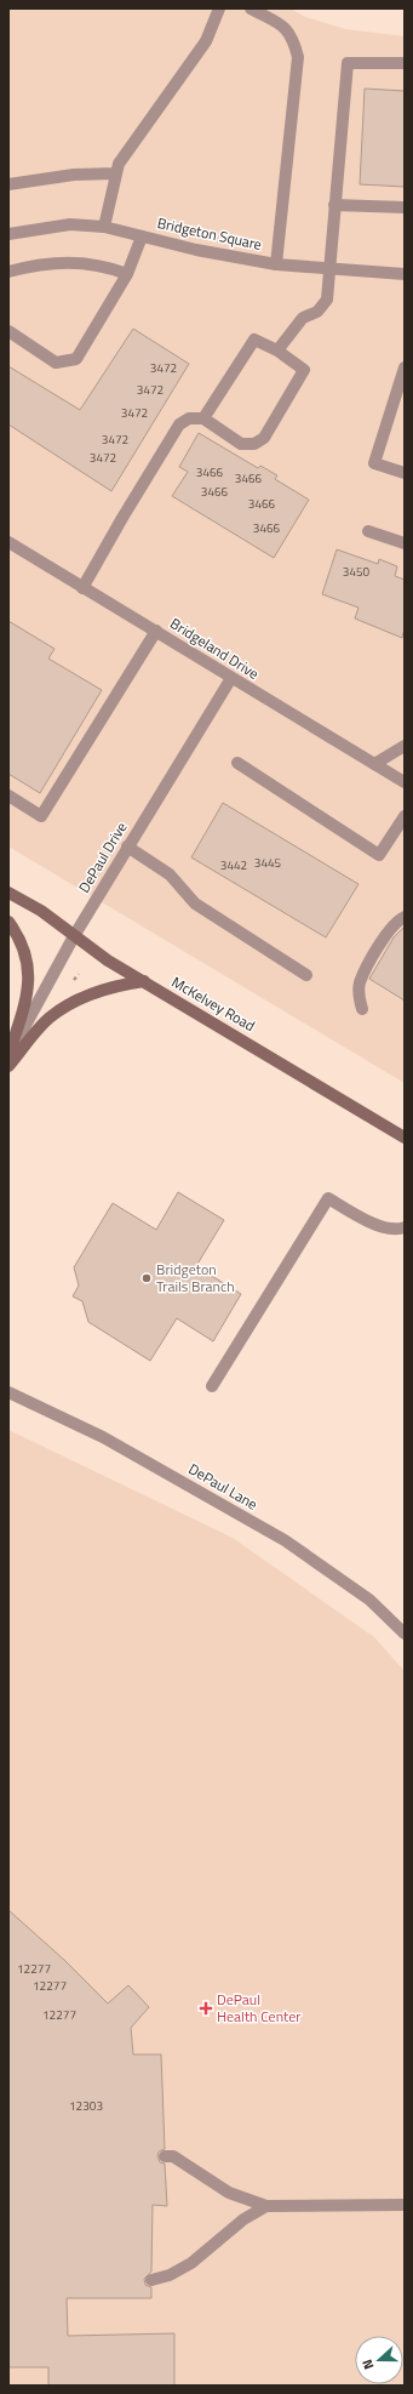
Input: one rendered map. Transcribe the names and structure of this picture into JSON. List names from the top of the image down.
{
  "streets": {
    "street": [
      "Bridgeton Square",
      "Bridgeland Drive",
      "DePaul Drive",
      "McKelvey Road",
      "DePaul Lane"
    ]
  },
  "crossings": [
    ["Bridgeland Drive", "DePaul Drive"],
    ["DePaul Drive", "McKelvey Road"]
  ],
  "places": {
    "other": ["Bridgeton Trails Branch"],
    "health": ["DePaul Health Center"]
  },
  "house_numbers": [
    "3472",
    "3472",
    "3472",
    "3472",
    "3472",
    "3466",
    "3466",
    "3466",
    "3466",
    "3466",
    "3450",
    "3445",
    "3442",
    "12277",
    "12277",
    "12277",
    "12303"
  ],
  "north": "left"
}
